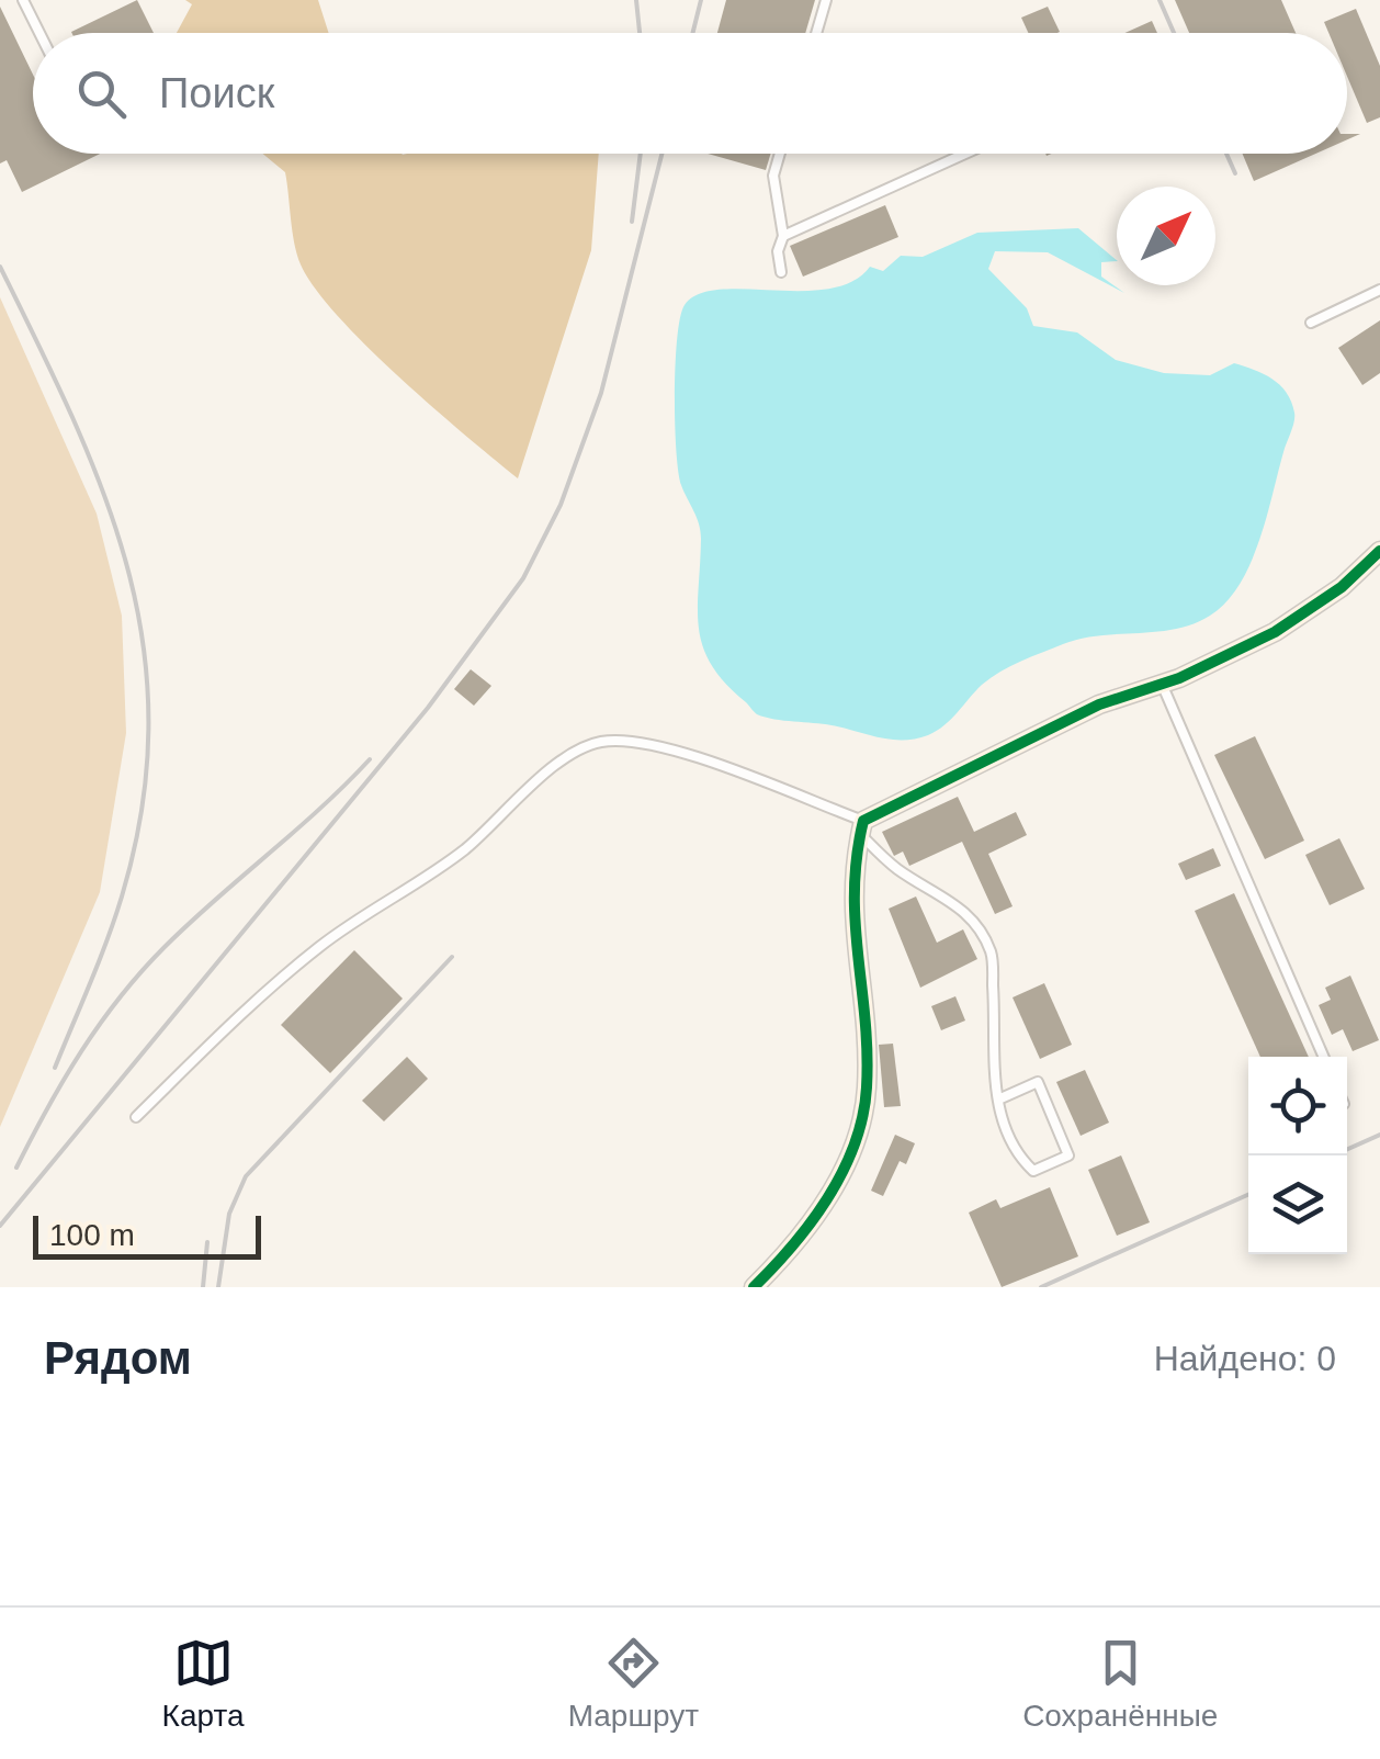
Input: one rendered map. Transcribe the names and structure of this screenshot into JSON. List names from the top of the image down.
{
  "scale_bar": "100 m",
  "north": "top right",
  "page": {
    "search": "Поиск",
    "scale": "100 m",
    "heading": ["Рядом", "Найдено: 0"],
    "nav": ["Карта", "Маршрут", "Сохранённые"]
  }
}
